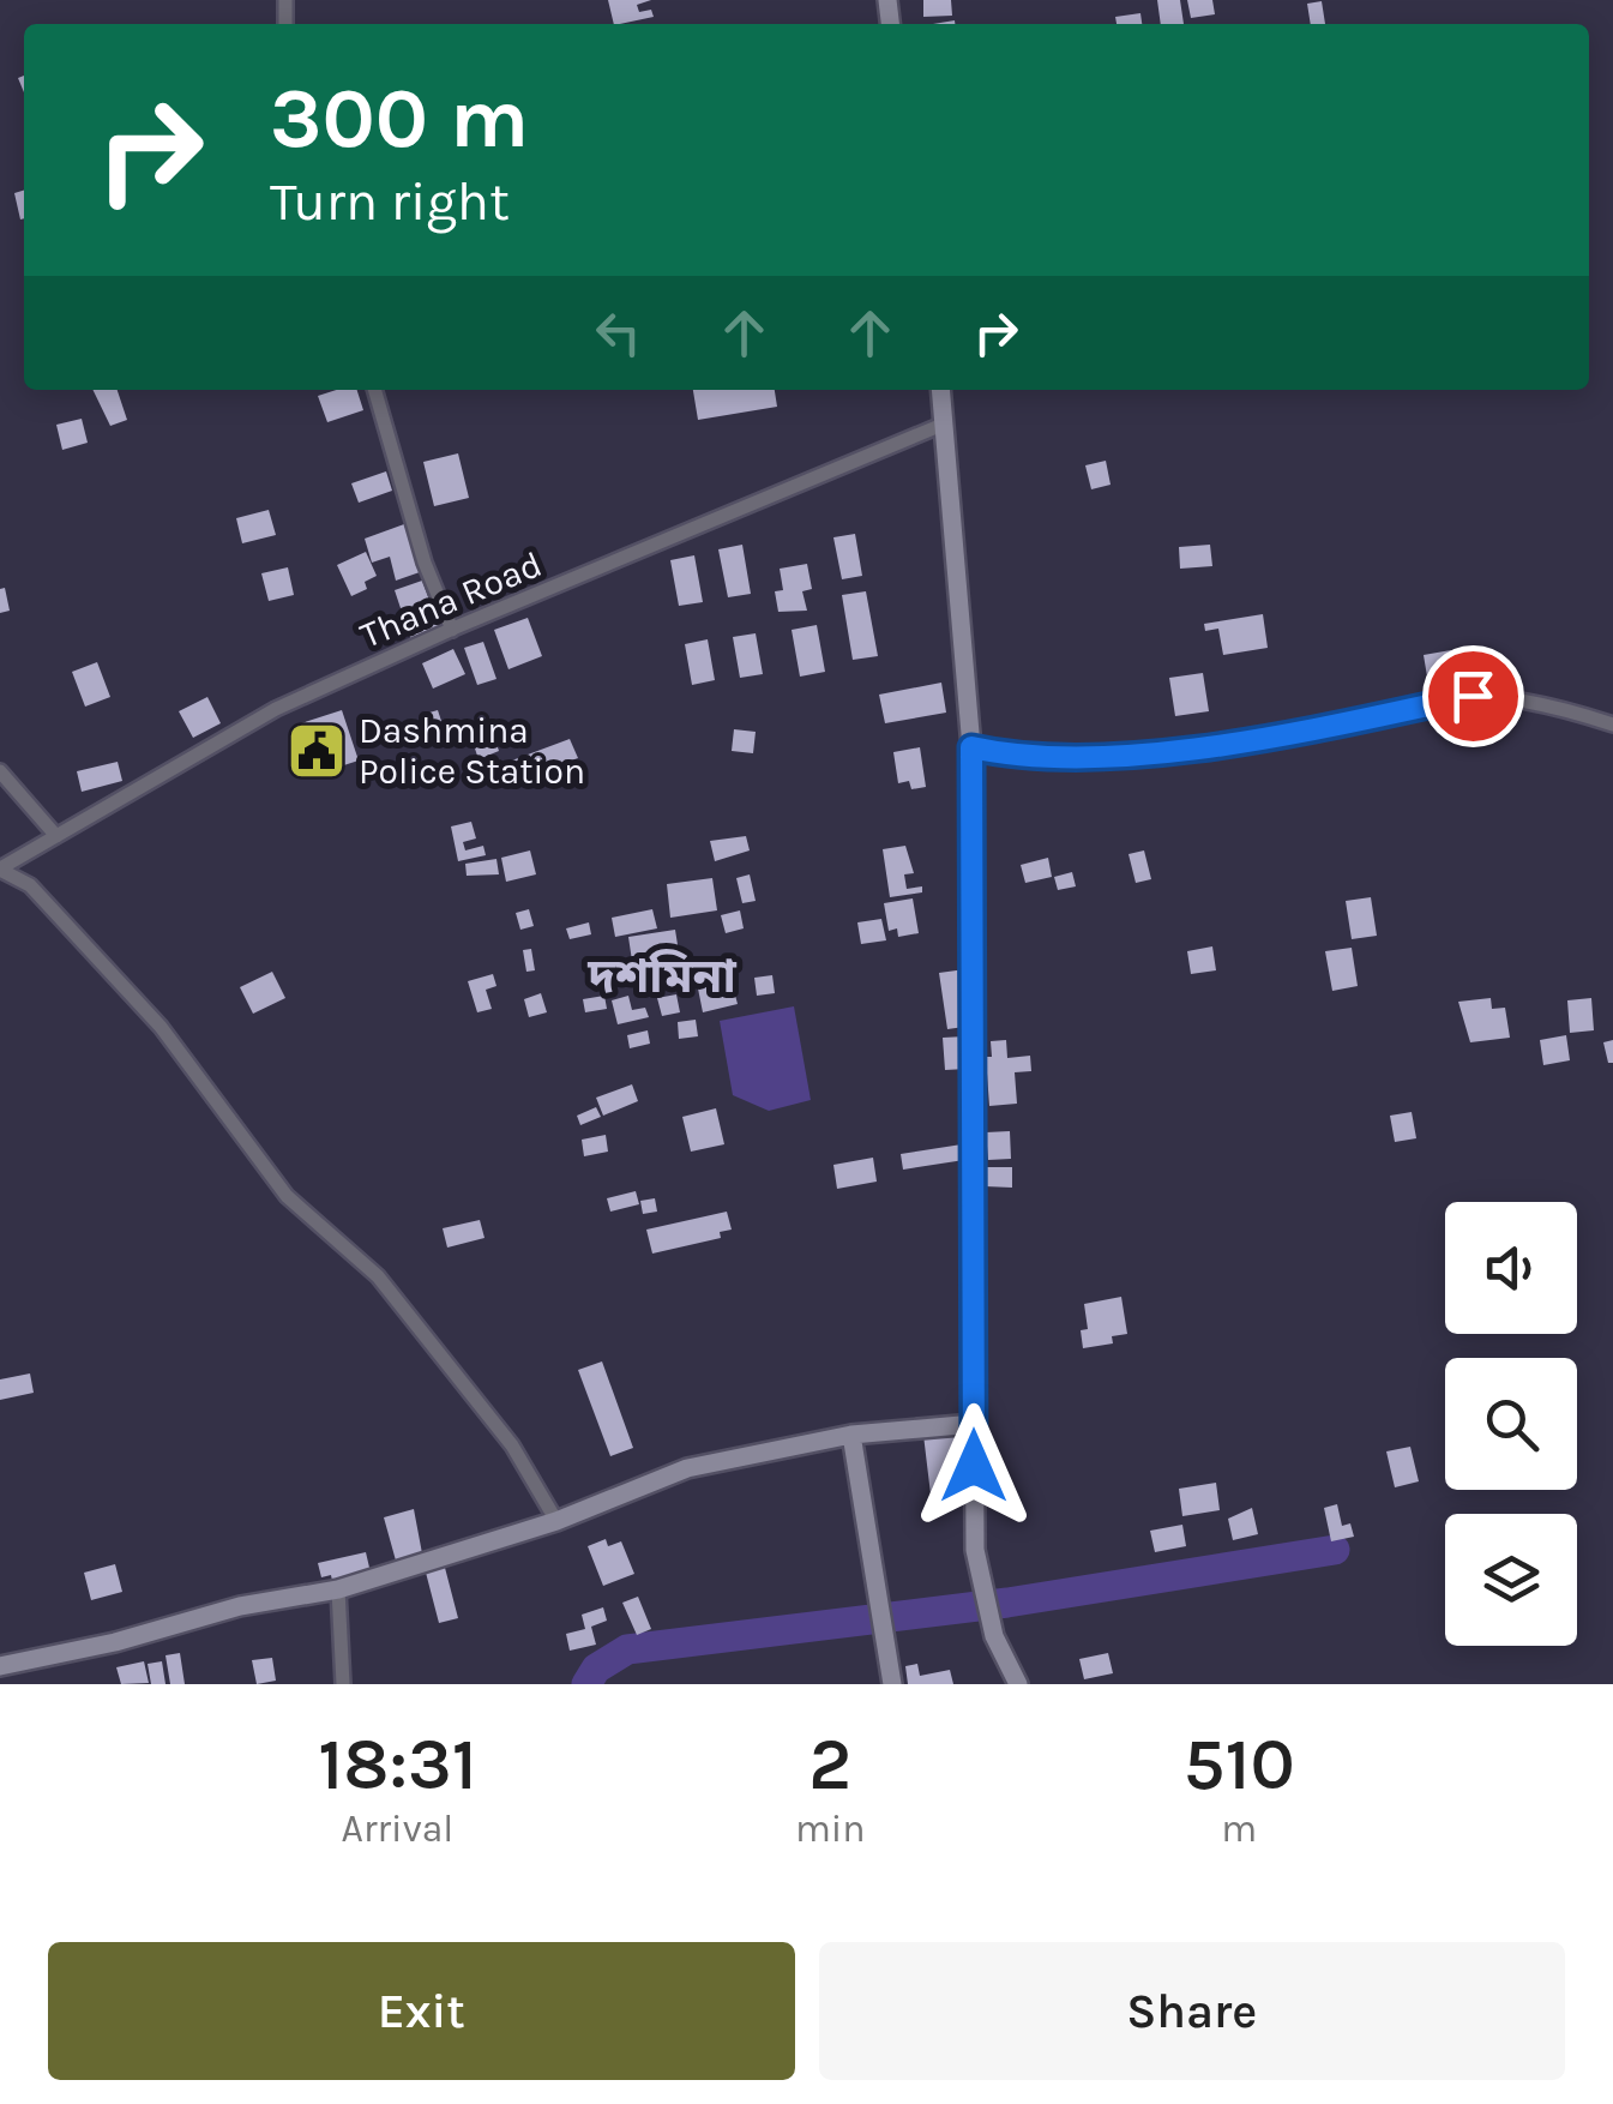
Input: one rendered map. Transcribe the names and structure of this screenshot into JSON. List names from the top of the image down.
{
  "streets": {
    "street": ["Thana Road"]
  },
  "districts": ["দশমিনা"],
  "places": {
    "public building": ["Dashmina Police Station"]
  },
  "page": {
    "turn": ["300 m", "Turn right"],
    "eta": [
      "18:31",
      "Arrival",
      "2",
      "min",
      "510",
      "m"
    ],
    "buttons": ["Exit", "Share"]
  }
}
